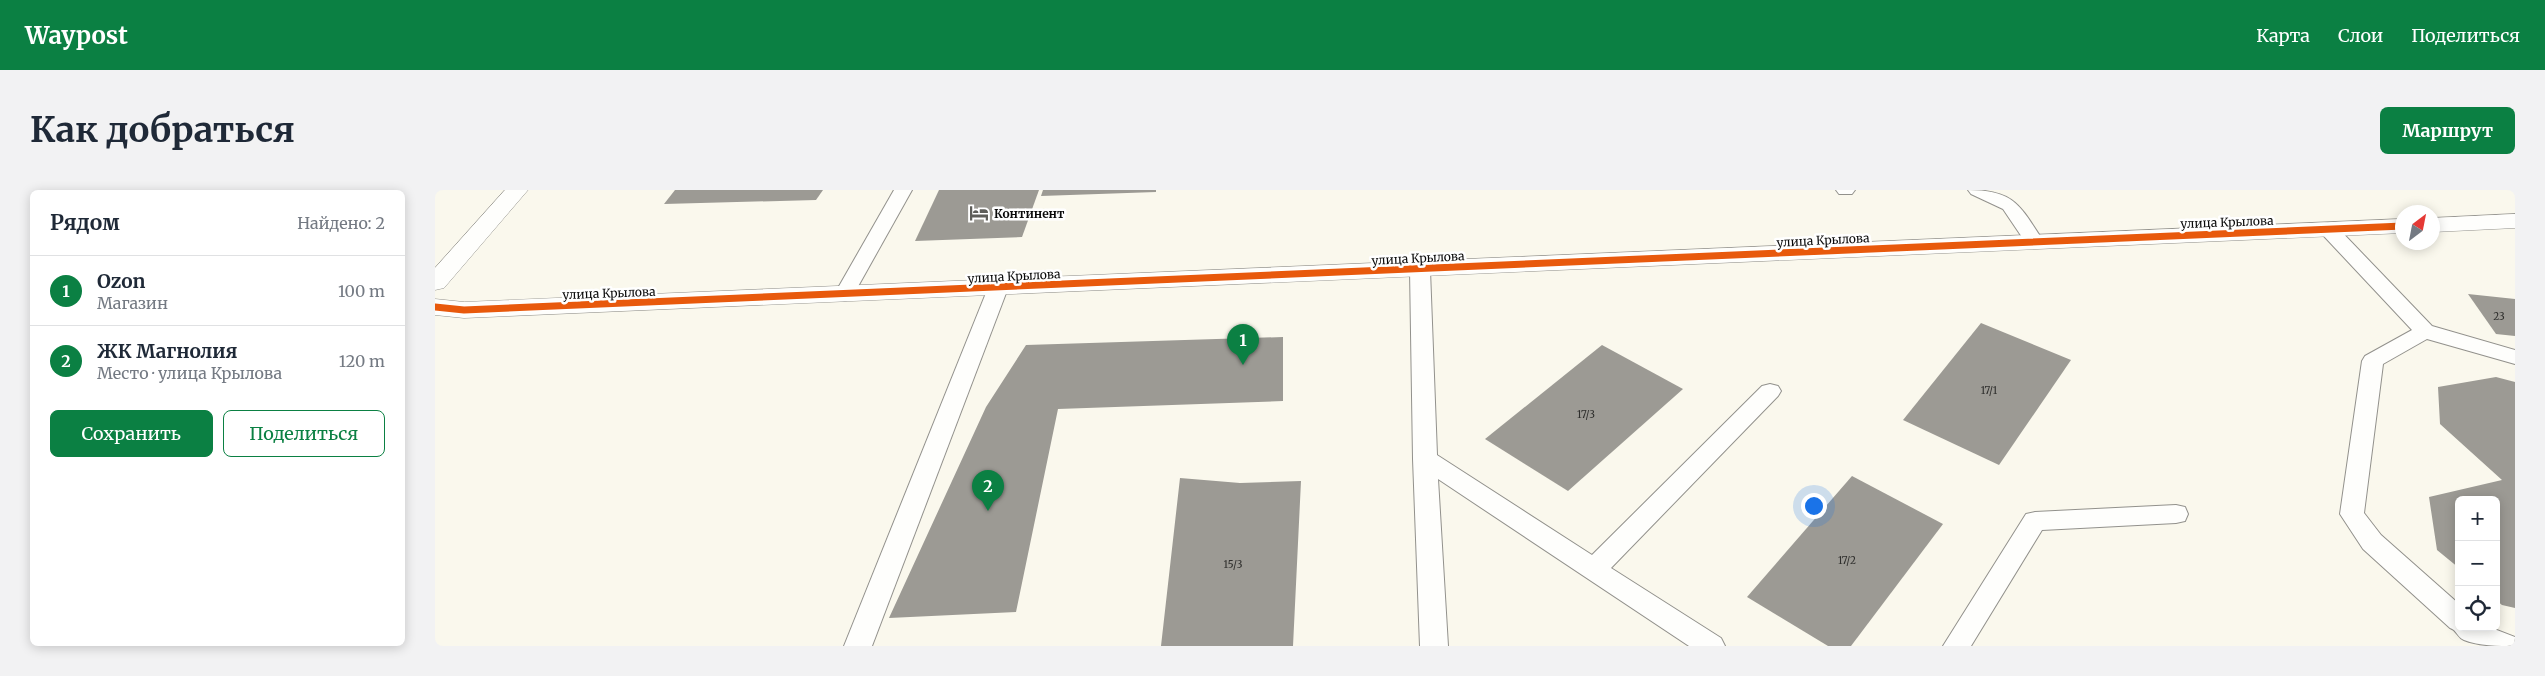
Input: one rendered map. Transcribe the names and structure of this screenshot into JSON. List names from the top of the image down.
{
  "streets": {
    "street": ["улица Крылова"]
  },
  "places": {
    "hotel": ["Континент"]
  },
  "house_numbers": [
    "23",
    "17/1",
    "17/3",
    "17/2",
    "15/3"
  ],
  "north": "top right",
  "page": {
    "header": "Waypost",
    "nav": ["Карта", "Слои", "Поделиться"],
    "buttons": [
      "Маршрут",
      ["Сохранить", "Поделиться"]
    ],
    "title": "Как добраться",
    "heading": ["Рядом", "Найдено: 2"],
    "list": [
      {
        "mark": "1",
        "name": "Ozon",
        "note": "Магазин",
        "value": "100 m"
      },
      {
        "mark": "2",
        "name": "ЖК Магнолия",
        "note": "Место · улица Крылова",
        "value": "120 m"
      }
    ],
    "pins": ["1", "2"],
    "map_buttons": ["+", "−"]
  }
}
